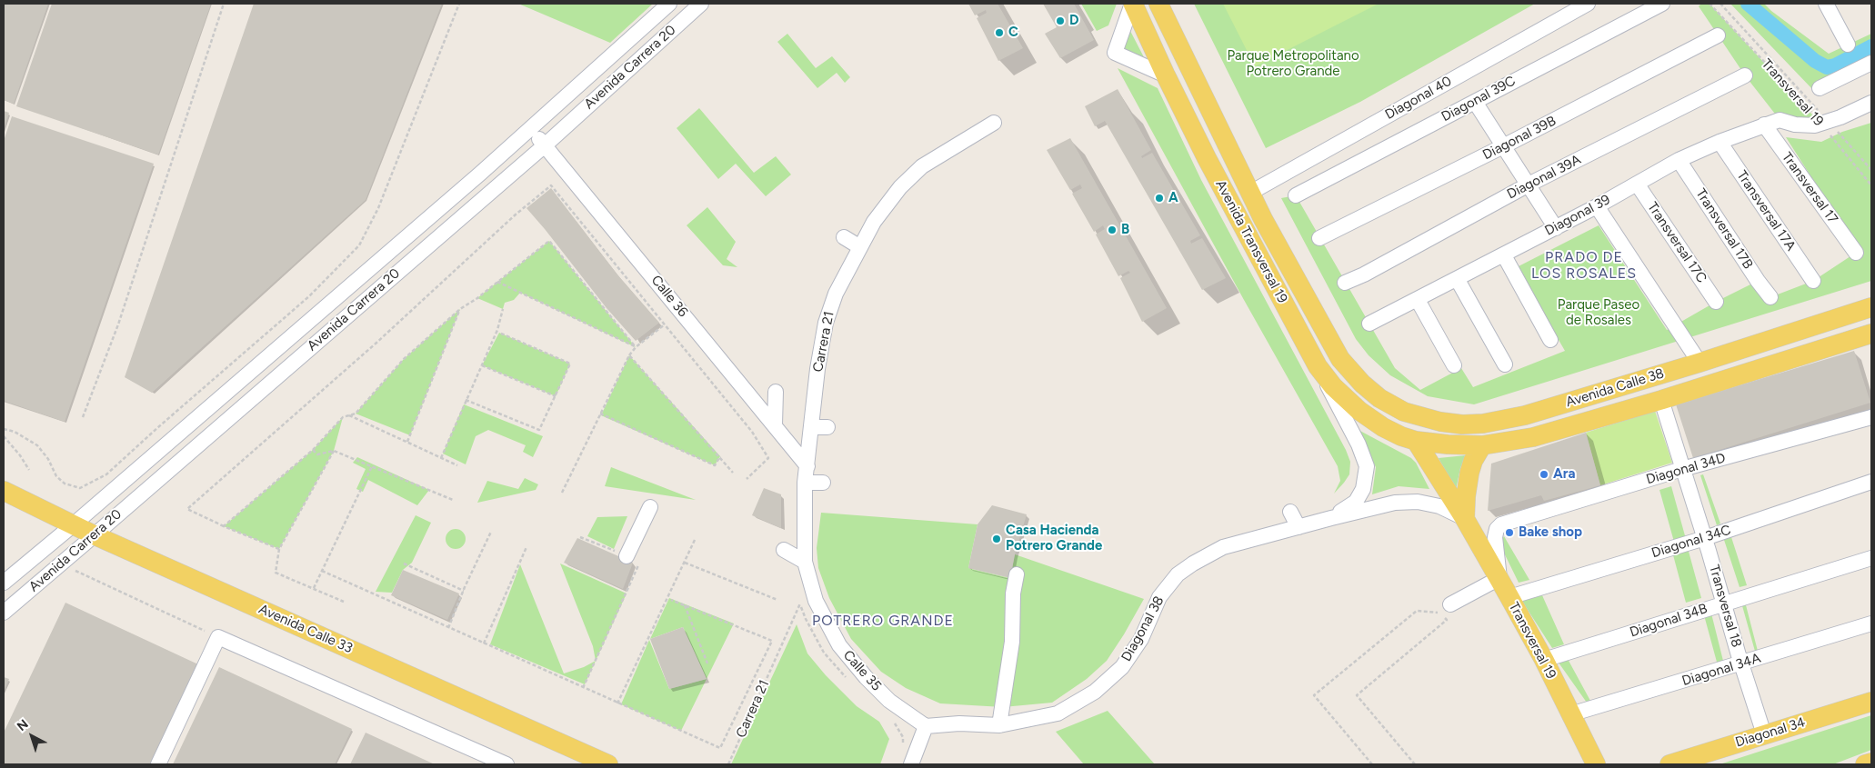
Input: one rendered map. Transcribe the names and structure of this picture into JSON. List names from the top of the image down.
{
  "streets": {
    "main road": [
      "Transversal 19",
      "Avenida Transversal 19",
      "Avenida Calle 38",
      "Avenida Calle 33",
      "Diagonal 34"
    ],
    "street": [
      "Avenida Carrera 20",
      "Diagonal 40",
      "Diagonal 39C",
      "Diagonal 39B",
      "Diagonal 39A",
      "Transversal 17",
      "Transversal 17A",
      "Diagonal 39",
      "Transversal 17B",
      "Transversal 17C",
      "Calle 36",
      "Carrera 21",
      "Diagonal 34D",
      "Diagonal 34C",
      "Transversal 18",
      "Diagonal 34B",
      "Diagonal 38",
      "Diagonal 34A",
      "Calle 35"
    ]
  },
  "crossings": [
    ["Avenida Carrera 20", "Calle 36"],
    ["Avenida Carrera 20", "Avenida Calle 33"],
    ["Transversal 19", "Diagonal 39"],
    ["Transversal 19", "Avenida Transversal 19"],
    ["Transversal 19", "Avenida Calle 38"],
    ["Transversal 19", "Diagonal 34D"],
    ["Transversal 19", "Diagonal 34C"],
    ["Transversal 19", "Diagonal 34B"],
    ["Transversal 19", "Diagonal 38"],
    ["Transversal 19", "Diagonal 34A"],
    ["Diagonal 40", "Avenida Transversal 19"],
    ["Transversal 17", "Diagonal 39"],
    ["Transversal 17A", "Diagonal 39"],
    ["Diagonal 39", "Transversal 17B"],
    ["Diagonal 39", "Transversal 17C"],
    ["Avenida Transversal 19", "Avenida Calle 38"],
    ["Avenida Transversal 19", "Diagonal 38"],
    ["Calle 36", "Carrera 21"],
    ["Carrera 21", "Calle 35"],
    ["Avenida Calle 38", "Transversal 18"],
    ["Diagonal 34D", "Transversal 18"],
    ["Diagonal 34C", "Transversal 18"],
    ["Transversal 18", "Diagonal 34B"],
    ["Transversal 18", "Diagonal 34A"],
    ["Transversal 18", "Diagonal 34"],
    ["Diagonal 38", "Calle 35"]
  ],
  "districts": ["PRADO DE LOS ROSALES", "POTRERO GRANDE"],
  "parks": ["Parque Metropolitano Potrero Grande", "Parque Paseo de Rosales"],
  "places": [
    "D",
    "C",
    "A",
    "B",
    "Ara",
    "Bake shop",
    "Casa Hacienda Potrero Grande"
  ],
  "north": "top left"
}
